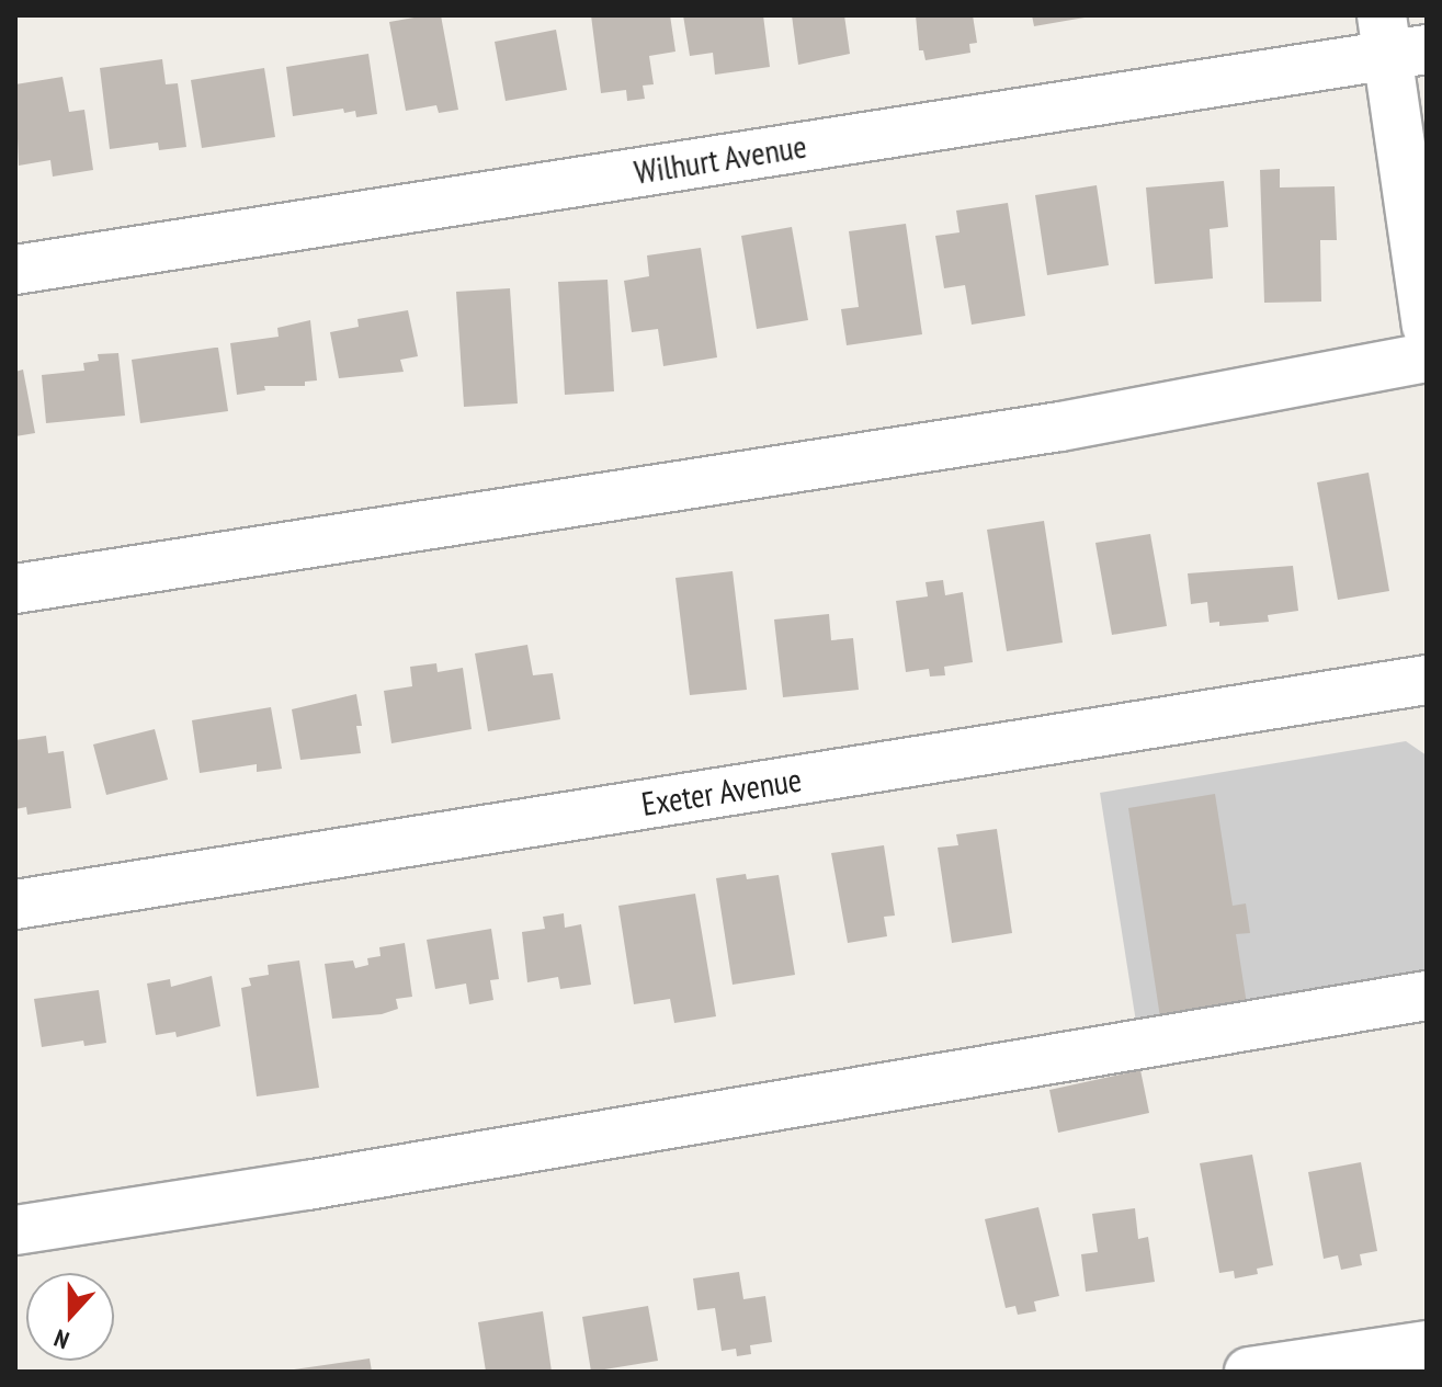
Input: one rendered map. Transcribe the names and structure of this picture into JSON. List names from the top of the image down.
{
  "streets": {
    "street": ["Wilhurt Avenue", "Exeter Avenue"]
  },
  "north": "bottom"
}
